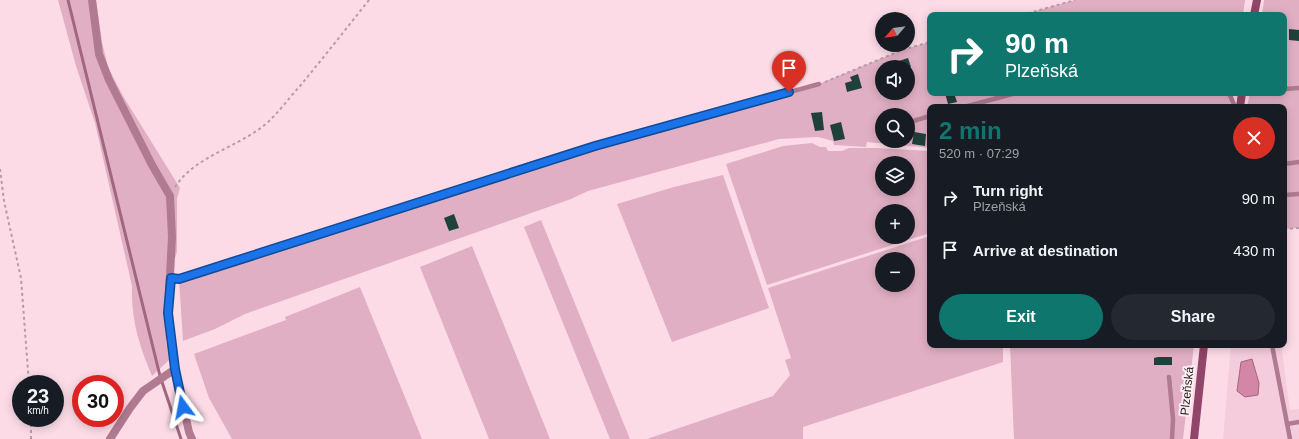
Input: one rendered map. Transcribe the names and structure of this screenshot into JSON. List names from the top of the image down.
{
  "streets": {
    "main road": ["Plzeňská"]
  },
  "north": "bottom left",
  "page": {
    "map_buttons": ["+", "−"],
    "turn": ["90 m", "Plzeňská"],
    "heading": ["2 min", "520 m · 07:29"],
    "list": [
      {
        "name": "Turn right",
        "note": "Plzeňská",
        "value": "90 m"
      },
      {
        "name": "Arrive at destination",
        "value": "430 m"
      }
    ],
    "buttons": ["Exit", "Share"],
    "speed": "23 km/h",
    "limit": "30"
  }
}
